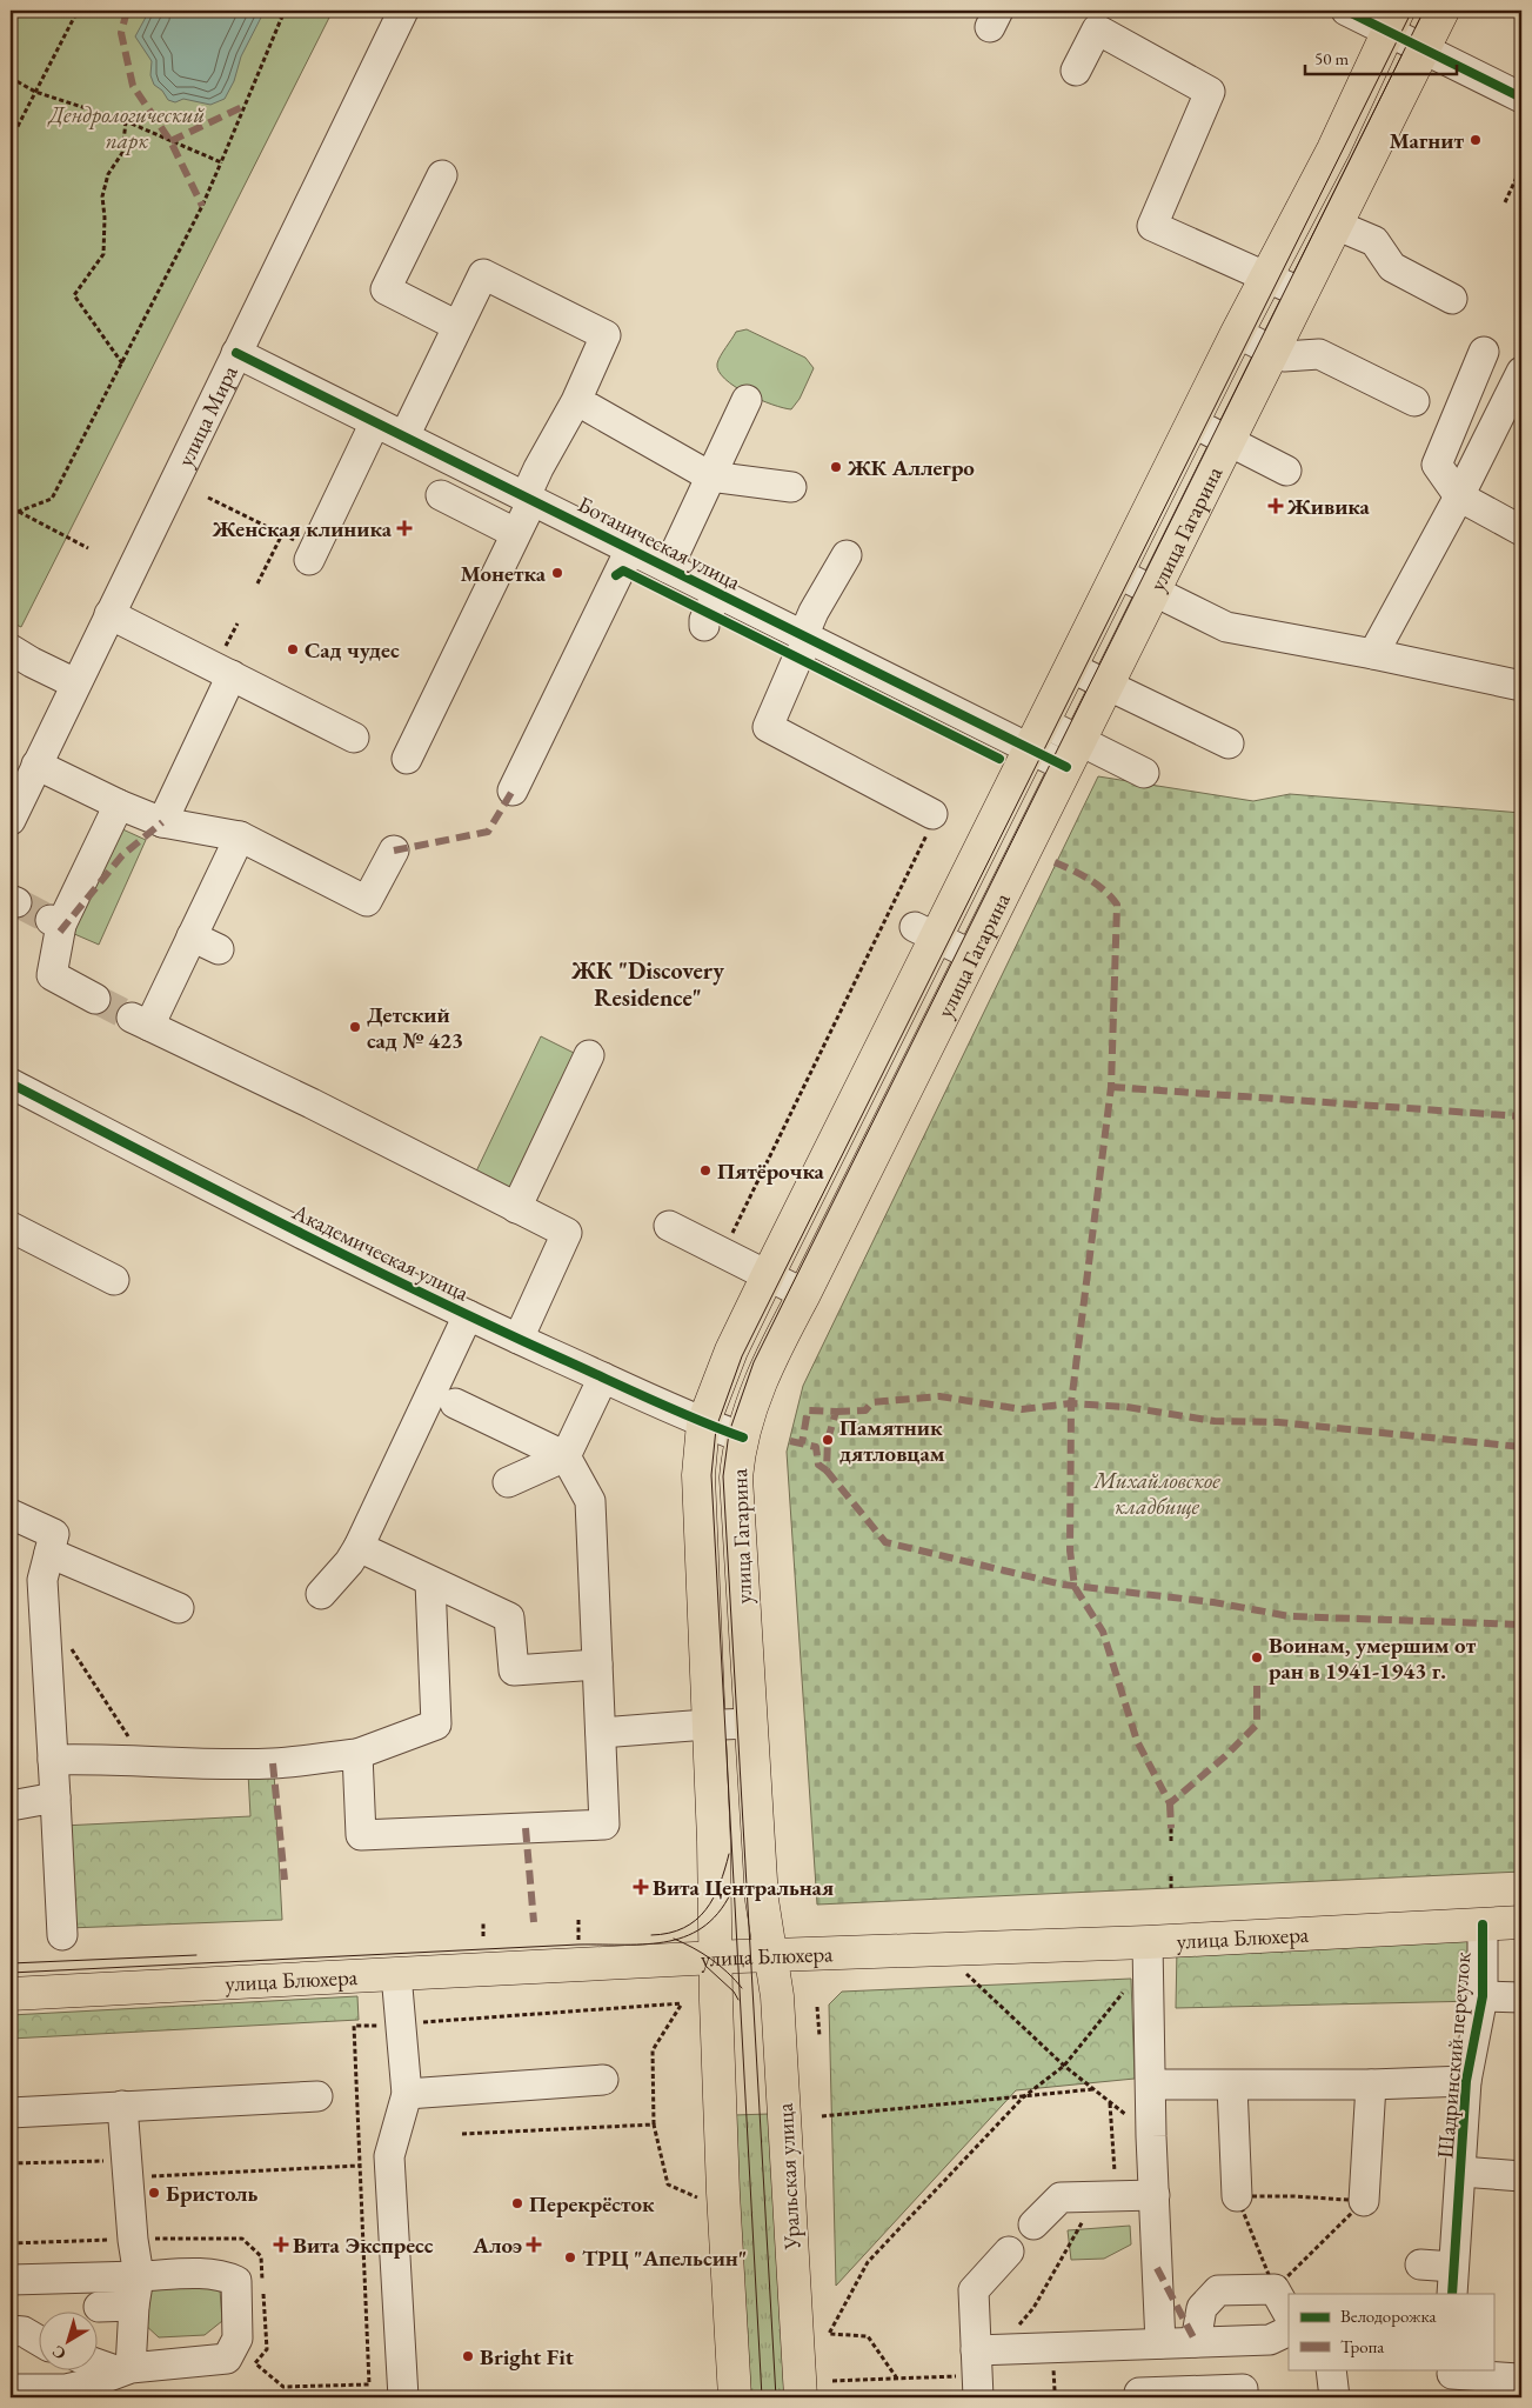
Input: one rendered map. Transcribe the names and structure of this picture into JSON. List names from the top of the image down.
{
  "streets": {
    "main road": ["улица Гагарина", "улица Блюхера", "Уральская улица"],
    "street": [
      "улица Мира",
      "Ботаническая улица",
      "Академическая улица",
      "Шадринский переулок"
    ]
  },
  "crossings": [
    ["улица Мира", "Ботаническая улица"],
    ["улица Гагарина", "Ботаническая улица"],
    ["улица Гагарина", "Академическая улица"],
    ["улица Гагарина", "улица Блюхера"],
    ["улица Гагарина", "Уральская улица"],
    ["улица Блюхера", "Шадринский переулок"],
    ["улица Блюхера", "Уральская улица"]
  ],
  "districts": ["ЖК \"Discovery Residence\""],
  "parks": ["Дендрологический парк", "Михайловское кладбище"],
  "places": {
    "other": [
      "Магнит",
      "ЖК Аллегро",
      "Монетка",
      "Сад чудес",
      "Детский сад № 423",
      "Пятёрочка",
      "Памятник дятловцам",
      "Воинам, умершим от ран в 1941-1943 г.",
      "Бристоль",
      "Перекрёсток",
      "ТРЦ \"Апельсин\"",
      "Bright Fit"
    ],
    "health": [
      "Живика",
      "Женская клиника",
      "Вита Центральная",
      "Вита Экспресс",
      "Алоэ"
    ]
  },
  "legend": ["Велодорожка", "Тропа"],
  "scale_bar": "50 m",
  "north": "bottom left"
}
